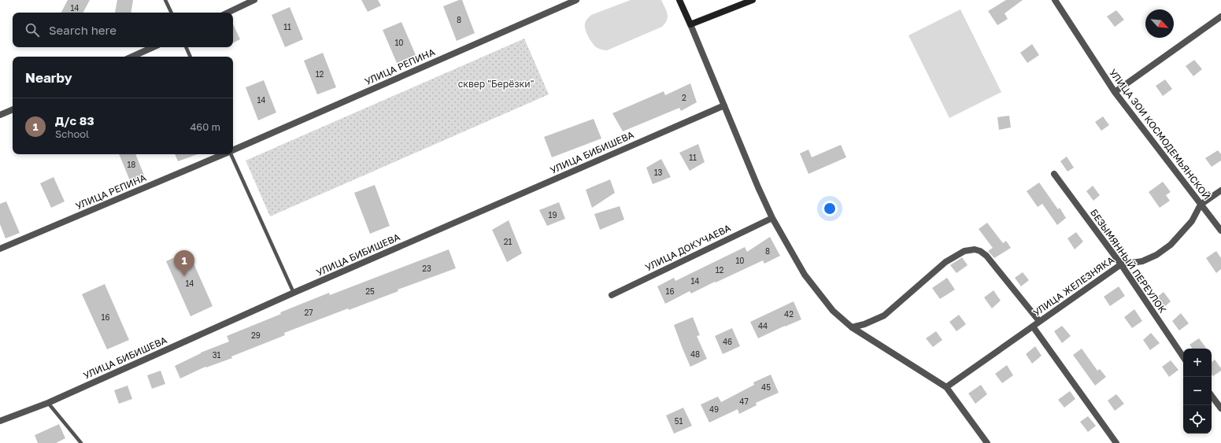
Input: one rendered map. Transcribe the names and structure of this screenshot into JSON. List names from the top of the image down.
{
  "streets": {
    "street": [
      "УЛИЦА РЕПИНА",
      "УЛИЦА ЗОИ КОСМОДЕМЬЯНСКОЙ",
      "УЛИЦА БИБИШЕВА",
      "УЛИЦА ДОКУЧАЕВА",
      "БЕЗЫМЯННЫЙ ПЕРЕУЛОК",
      "УЛИЦА ЖЕЛЕЗНЯКА"
    ]
  },
  "crossings": [
    ["УЛИЦА ЗОИ КОСМОДЕМЬЯНСКОЙ", "УЛИЦА ЖЕЛЕЗНЯКА"],
    ["БЕЗЫМЯННЫЙ ПЕРЕУЛОК", "УЛИЦА ЖЕЛЕЗНЯКА"]
  ],
  "parks": ["сквер \"Берёзки\""],
  "house_numbers": [
    "14",
    "8",
    "11",
    "10",
    "12",
    "2",
    "14",
    "11",
    "18",
    "13",
    "19",
    "21",
    "8",
    "10",
    "23",
    "12",
    "14",
    "14",
    "25",
    "16",
    "27",
    "42",
    "16",
    "44",
    "29",
    "46",
    "48",
    "31",
    "45",
    "47",
    "49",
    "51"
  ],
  "north": "bottom right",
  "page": {
    "search": "Search here",
    "heading": "Nearby",
    "list": [
      {
        "mark": "1",
        "name": "Д/с 83",
        "note": "School",
        "value": "460 m"
      }
    ],
    "pins": "1",
    "map_buttons": ["+", "−"]
  }
}
